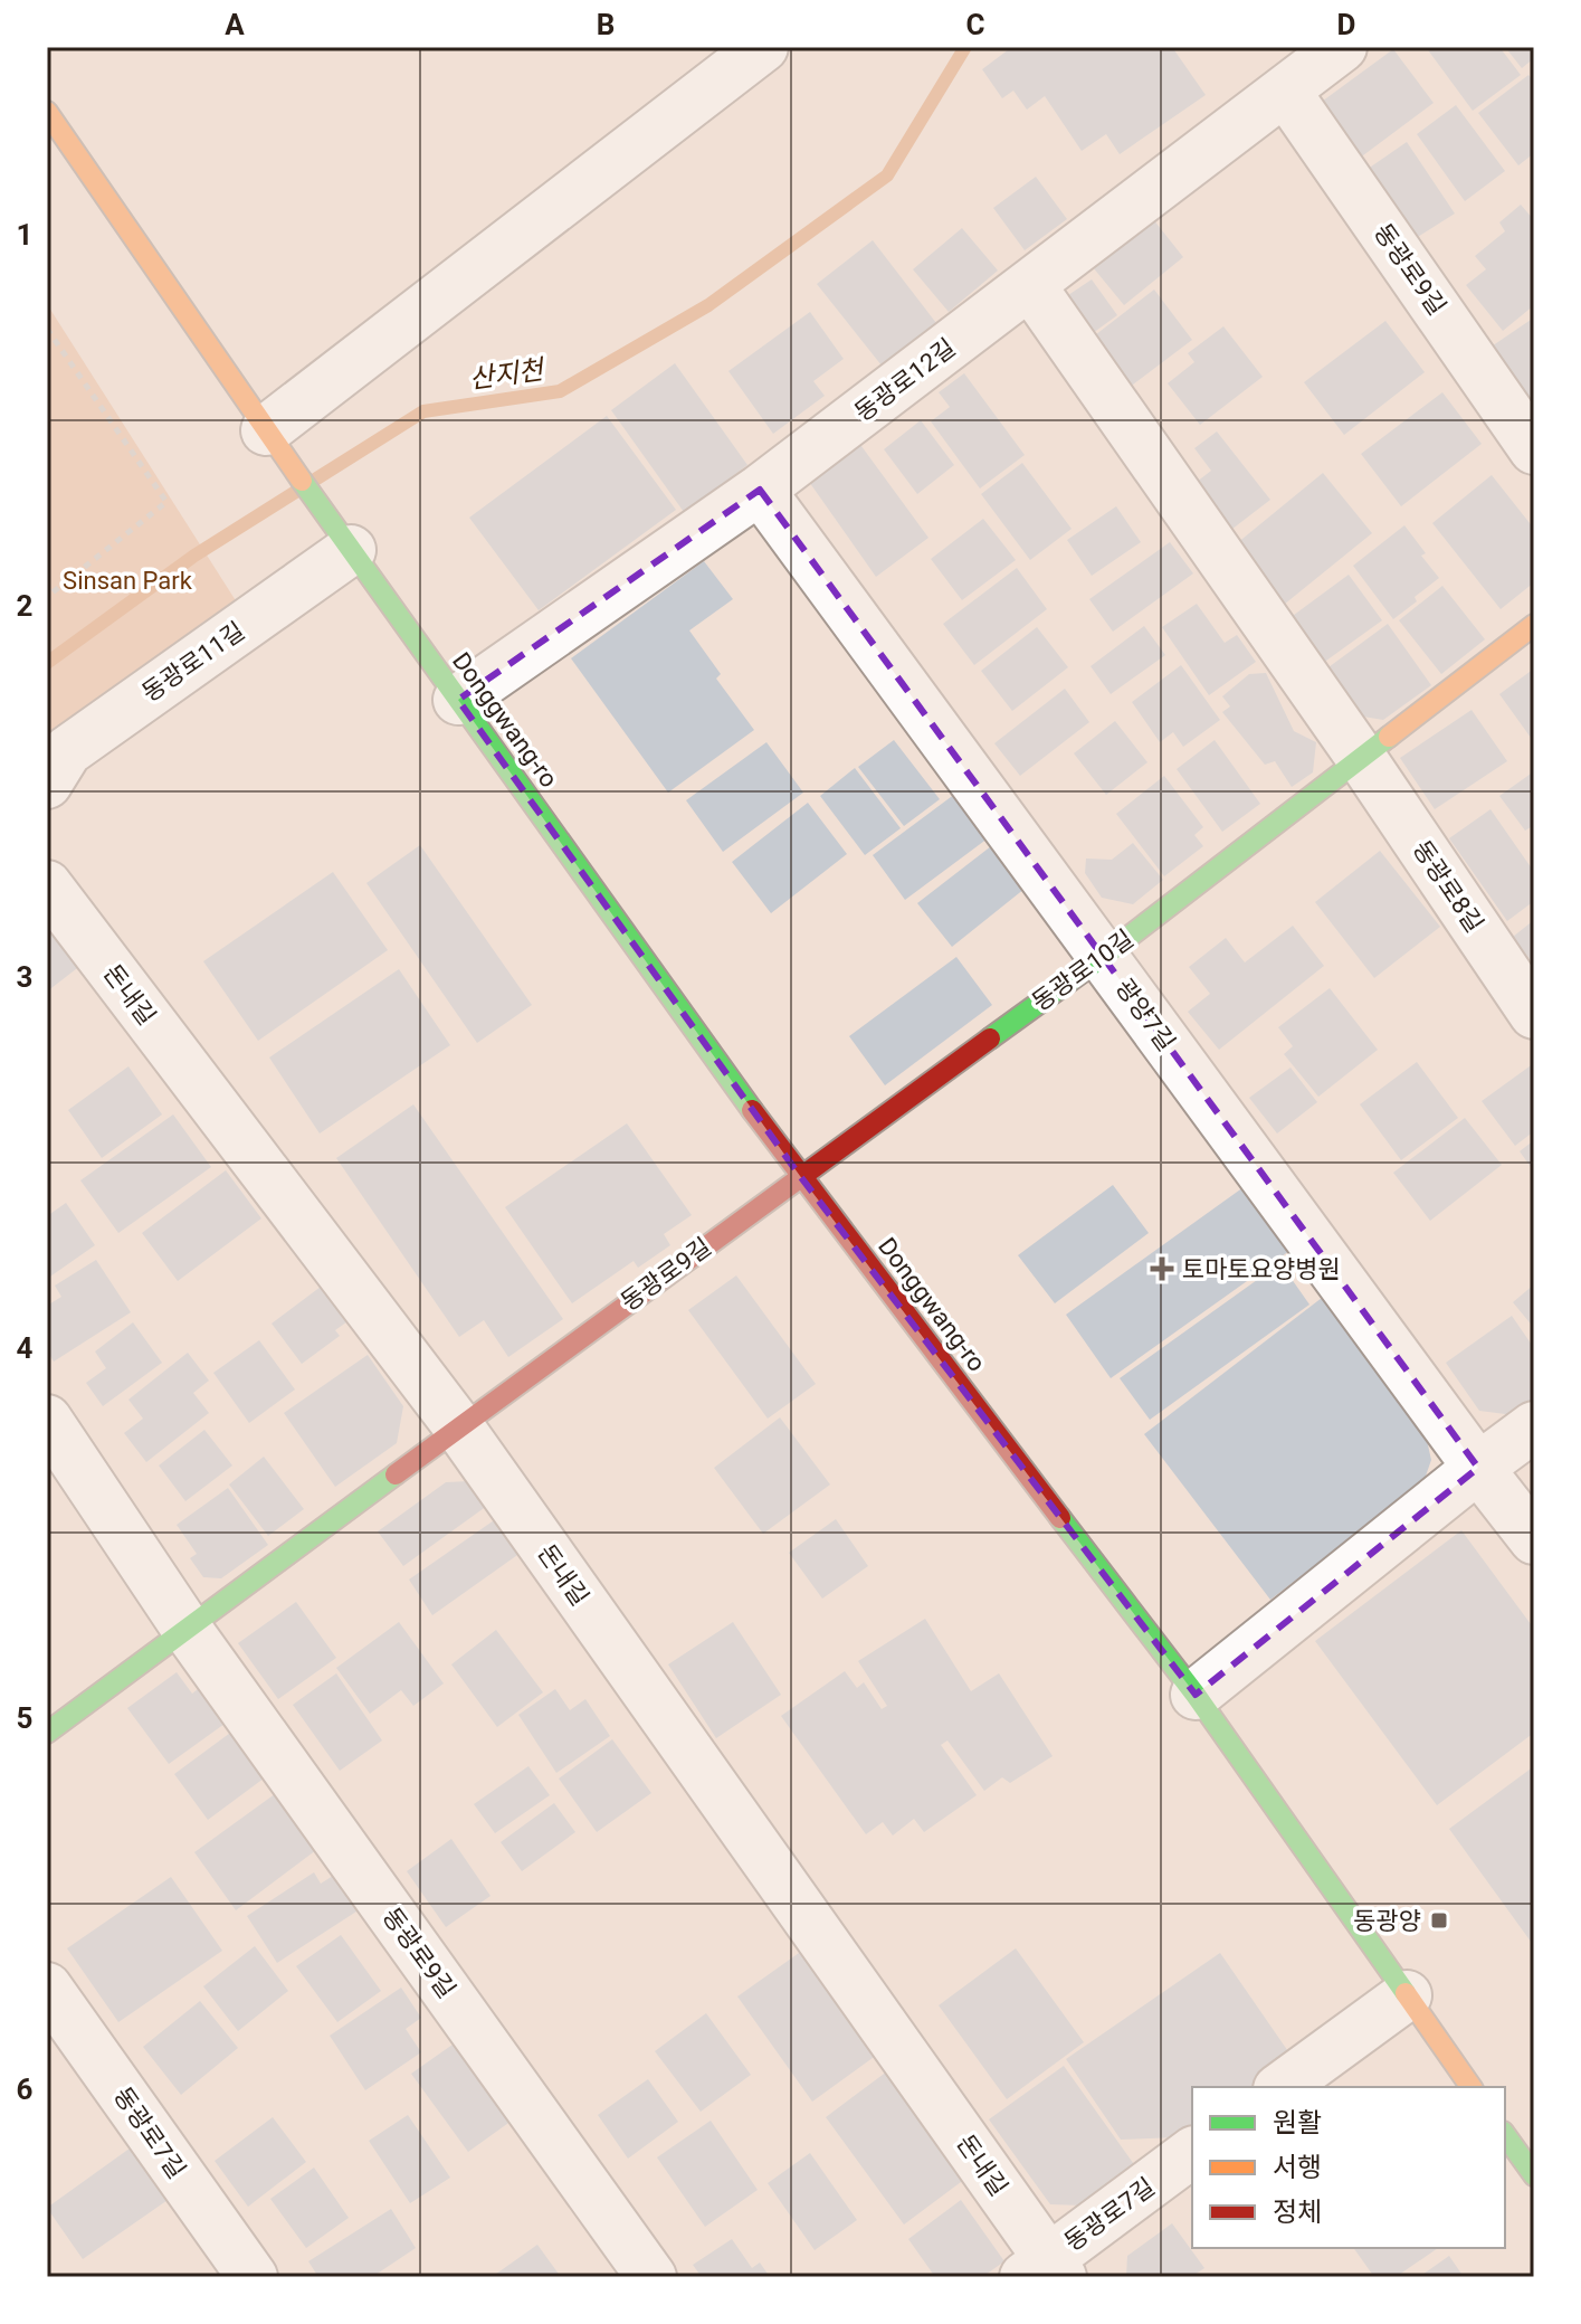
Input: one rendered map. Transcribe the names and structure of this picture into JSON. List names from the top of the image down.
{
  "streets": {
    "main road": ["동광로9길", "Donggwang-ro", "동광로10길"],
    "street": [
      "동광로12길",
      "동광로11길",
      "동광로8길",
      "돈내길",
      "광양7길",
      "동광로7길"
    ]
  },
  "crossings": [
    ["동광로9길", "동광로12길"],
    ["동광로9길", "Donggwang-ro"],
    ["동광로9길", "동광로10길"],
    ["동광로9길", "돈내길"],
    ["동광로12길", "Donggwang-ro"],
    ["동광로12길", "광양7길"],
    ["동광로11길", "Donggwang-ro"],
    ["Donggwang-ro", "동광로10길"],
    ["동광로8길", "동광로10길"],
    ["동광로10길", "광양7길"],
    ["돈내길", "동광로7길"]
  ],
  "water": ["산지천"],
  "parks": ["Sinsan Park"],
  "places": {
    "health": ["토마토요양병원"],
    "transit": ["동광양"]
  },
  "legend": ["원활", "서행", "정체"],
  "grid": {
    "columns": [
      "A",
      "B",
      "C",
      "D"
    ],
    "rows": [
      "1",
      "2",
      "3",
      "4",
      "5",
      "6"
    ]
  }
}
